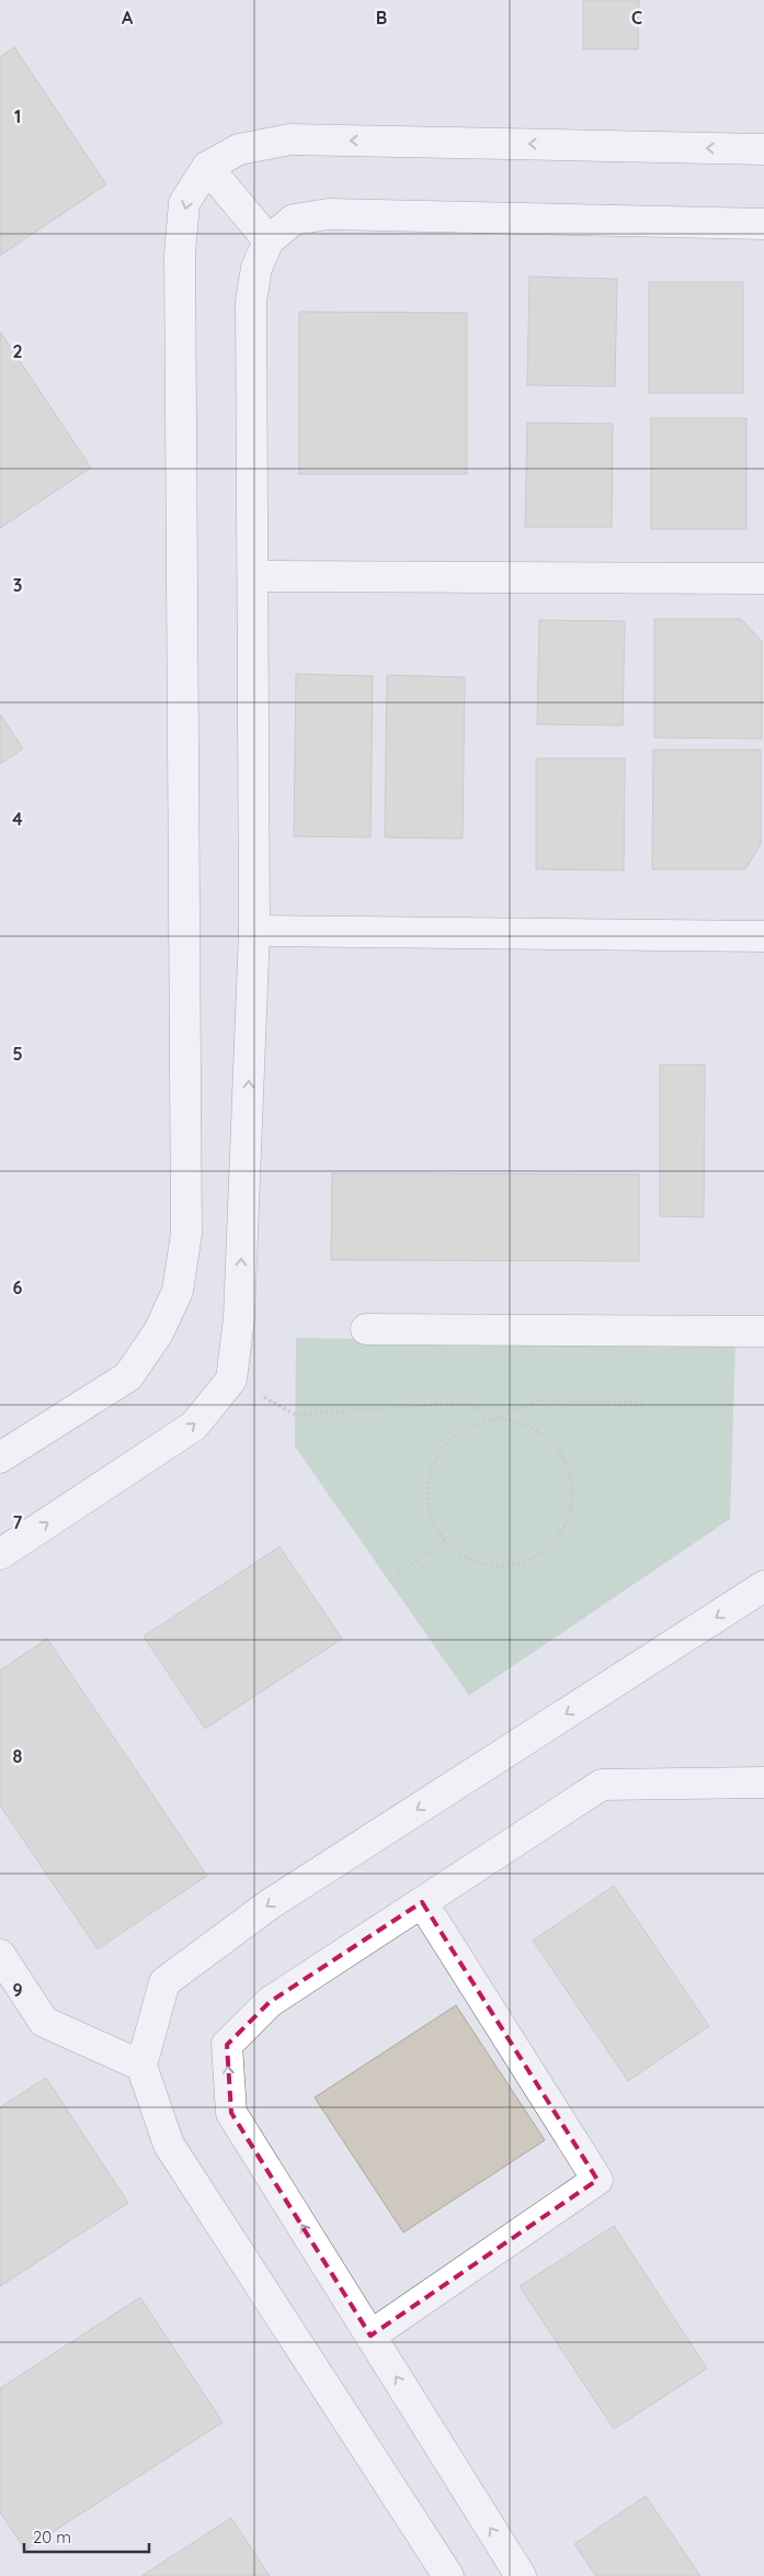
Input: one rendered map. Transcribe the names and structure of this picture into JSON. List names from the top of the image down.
{
  "scale_bar": "20 m",
  "grid": {
    "columns": ["A", "B", "C"],
    "rows": [
      "1",
      "2",
      "3",
      "4",
      "5",
      "6",
      "7",
      "8",
      "9"
    ]
  }
}
